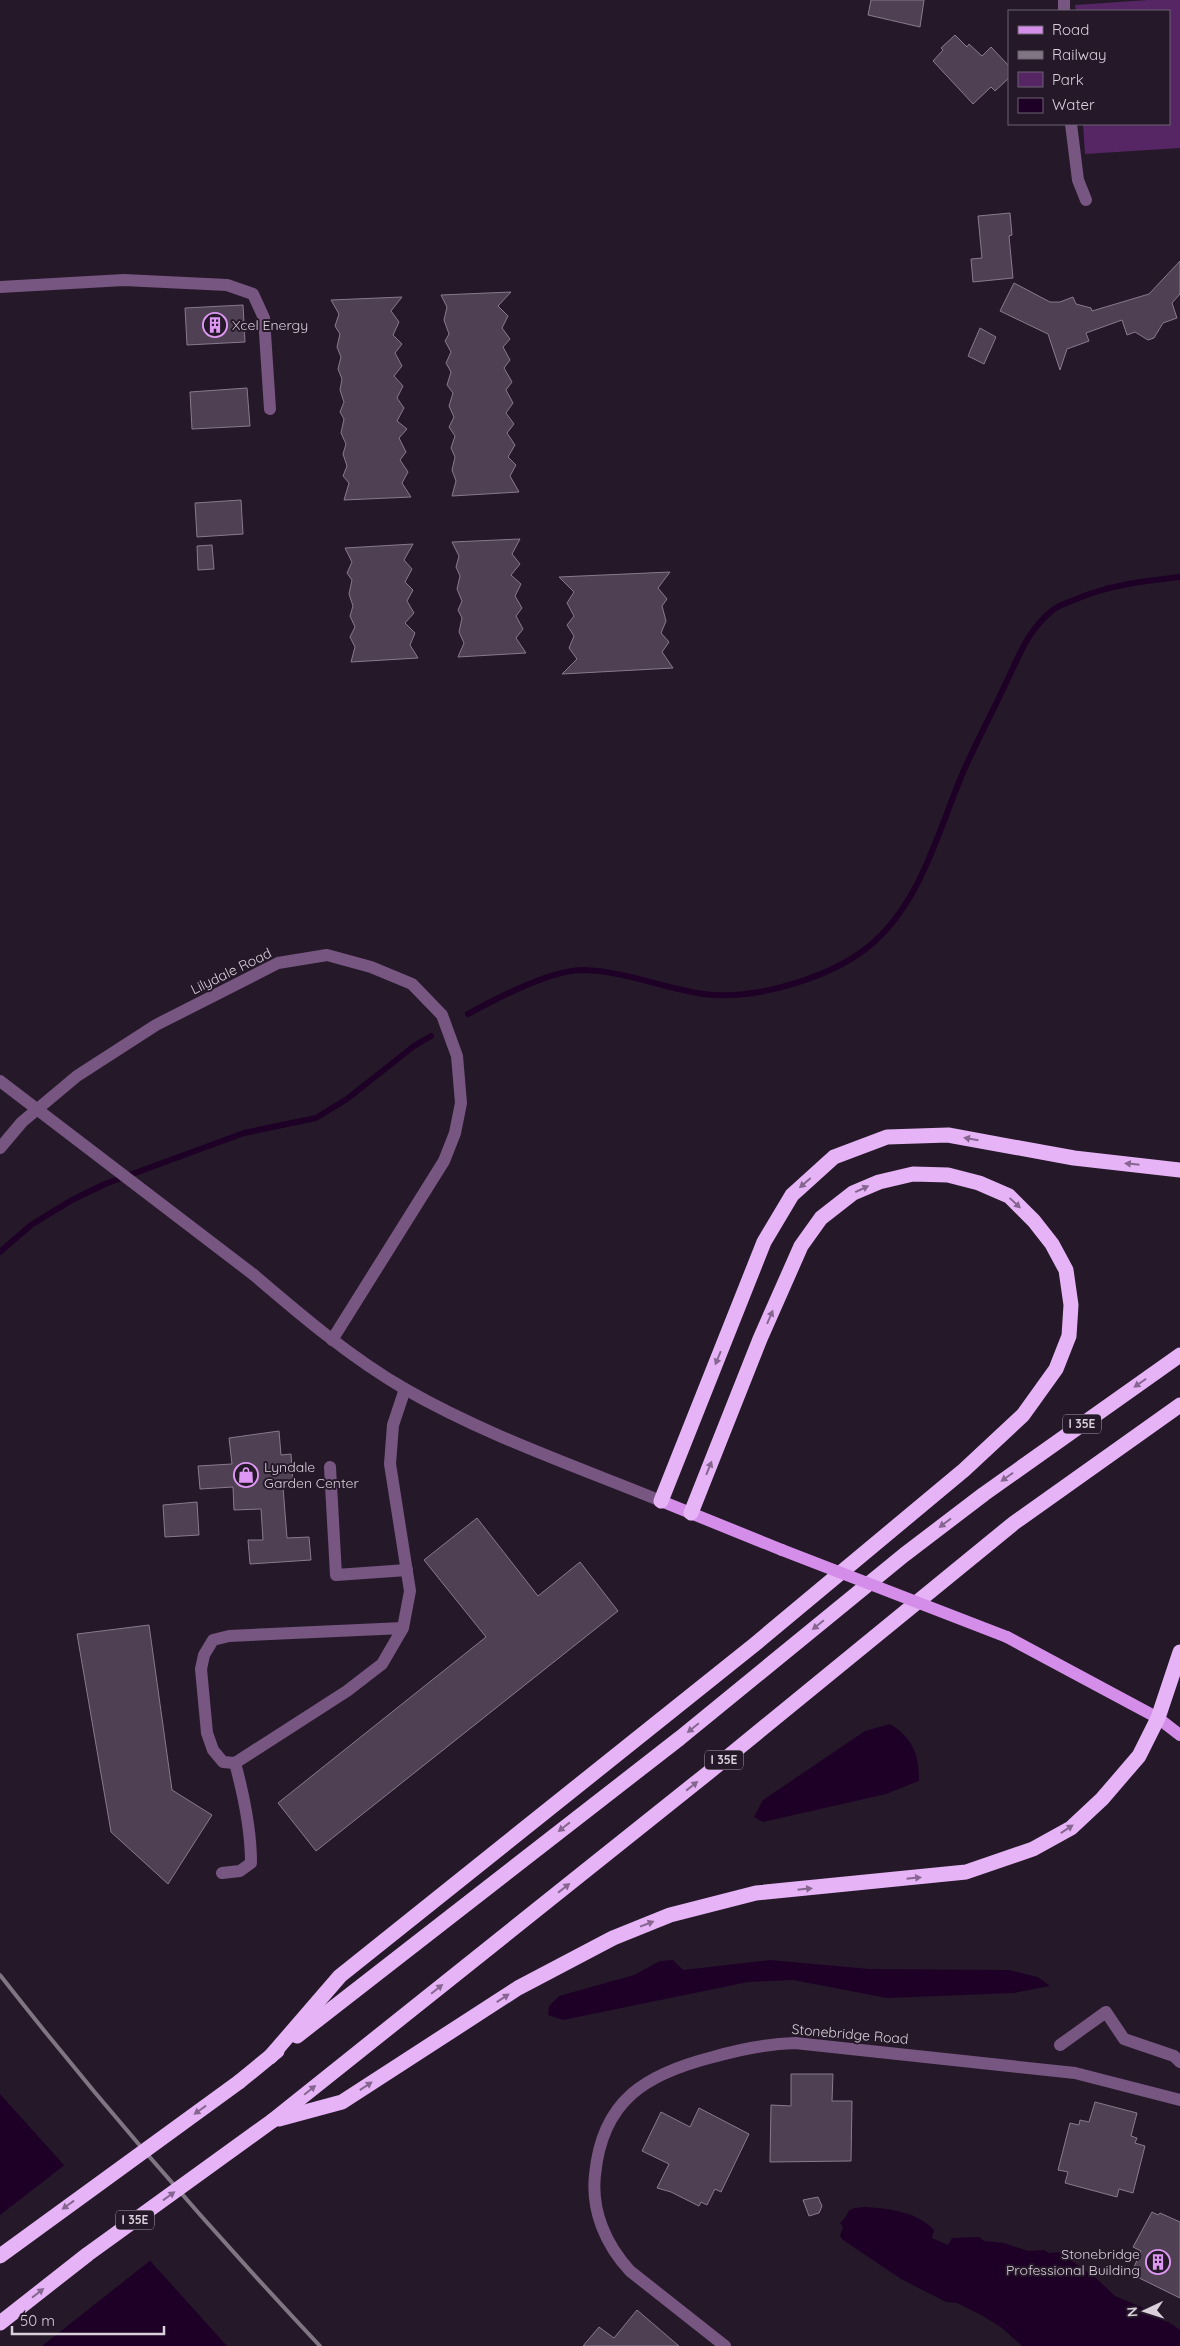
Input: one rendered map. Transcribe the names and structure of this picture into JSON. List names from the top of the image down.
{
  "streets": {
    "highway": ["I 35E"],
    "street": ["Lilydale Road", "Stonebridge Road"]
  },
  "places": {
    "building": ["Xcel Energy", "Stonebridge Professional Building"],
    "shop": ["Lyndale Garden Center"]
  },
  "legend": [
    "Road",
    "Railway",
    "Park",
    "Water"
  ],
  "scale_bar": "50 m",
  "north": "left"
}
